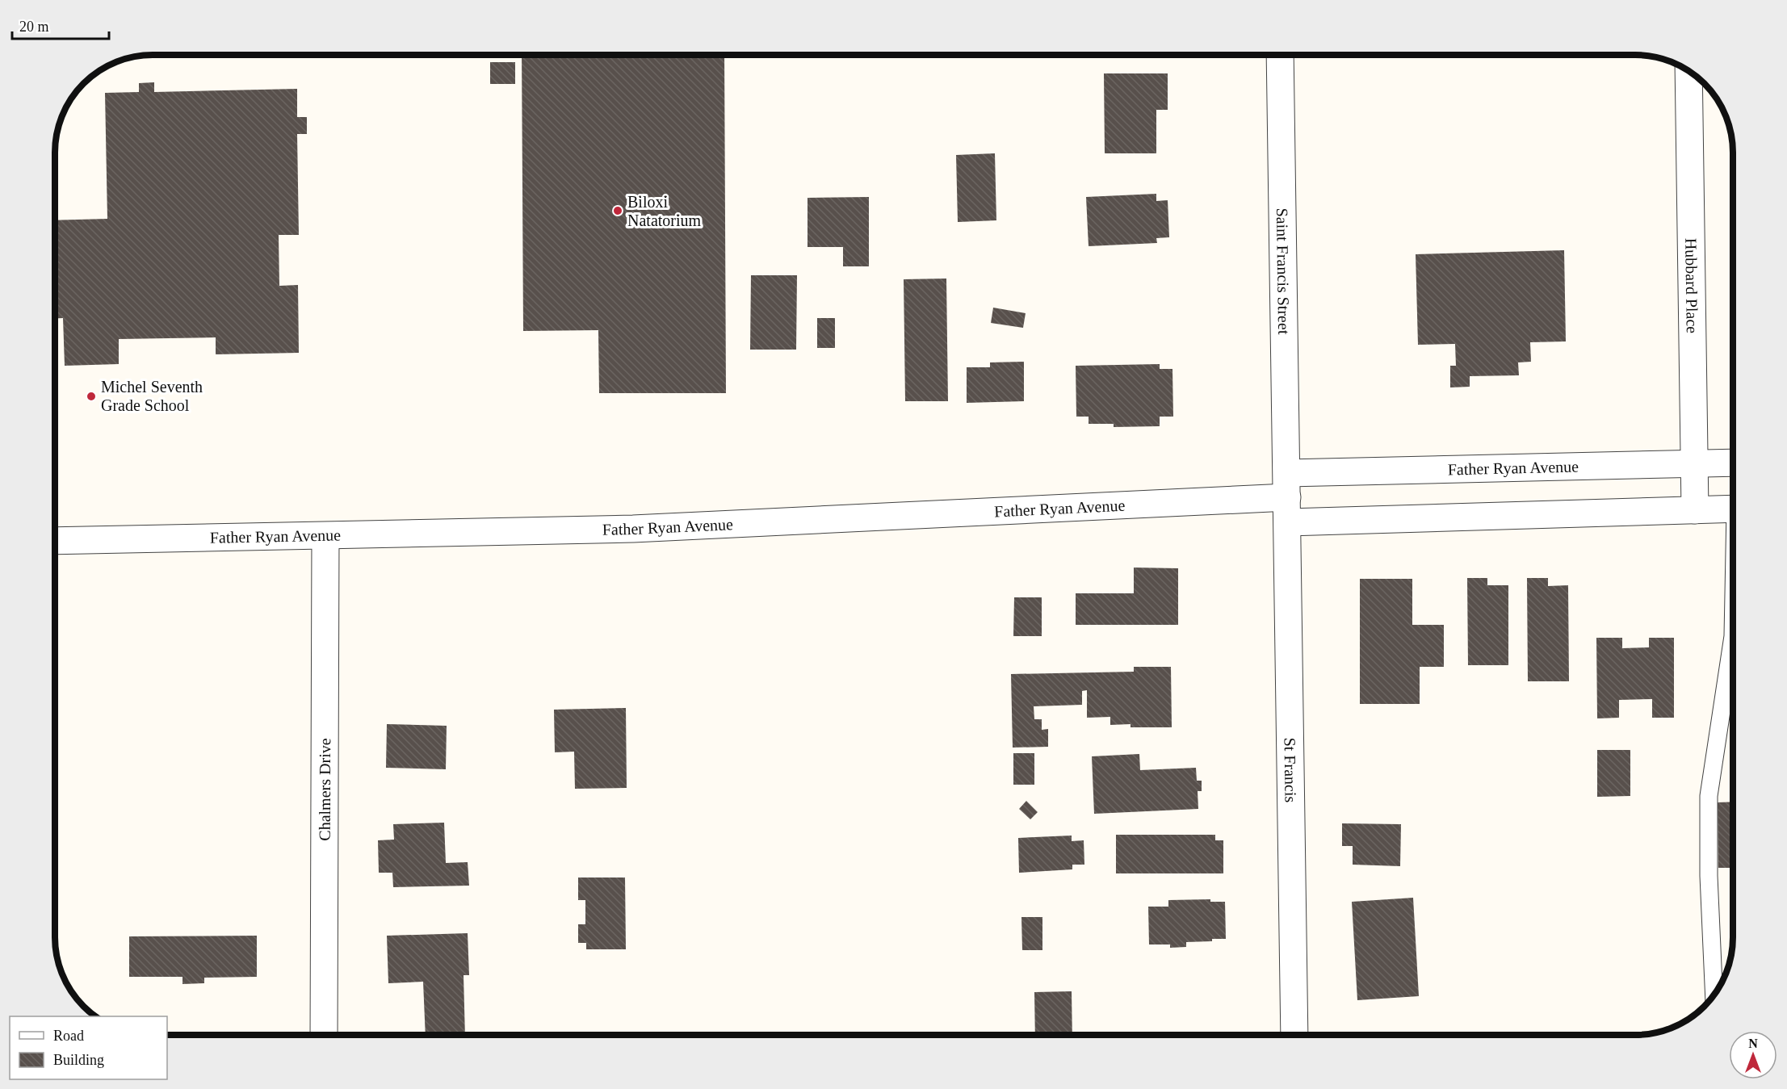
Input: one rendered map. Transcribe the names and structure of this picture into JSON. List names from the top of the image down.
{
  "streets": {
    "street": [
      "Saint Francis Street",
      "Hubbard Place",
      "Father Ryan Avenue",
      "St Francis",
      "Chalmers Drive"
    ]
  },
  "crossings": [
    ["Saint Francis Street", "Father Ryan Avenue"],
    ["Saint Francis Street", "St Francis"],
    ["Hubbard Place", "Father Ryan Avenue"],
    ["Father Ryan Avenue", "St Francis"],
    ["Father Ryan Avenue", "Chalmers Drive"]
  ],
  "places": ["Biloxi Natatorium", "Michel Seventh Grade School"],
  "legend": ["Road", "Building"],
  "scale_bar": "20 m",
  "north": "top"
}
